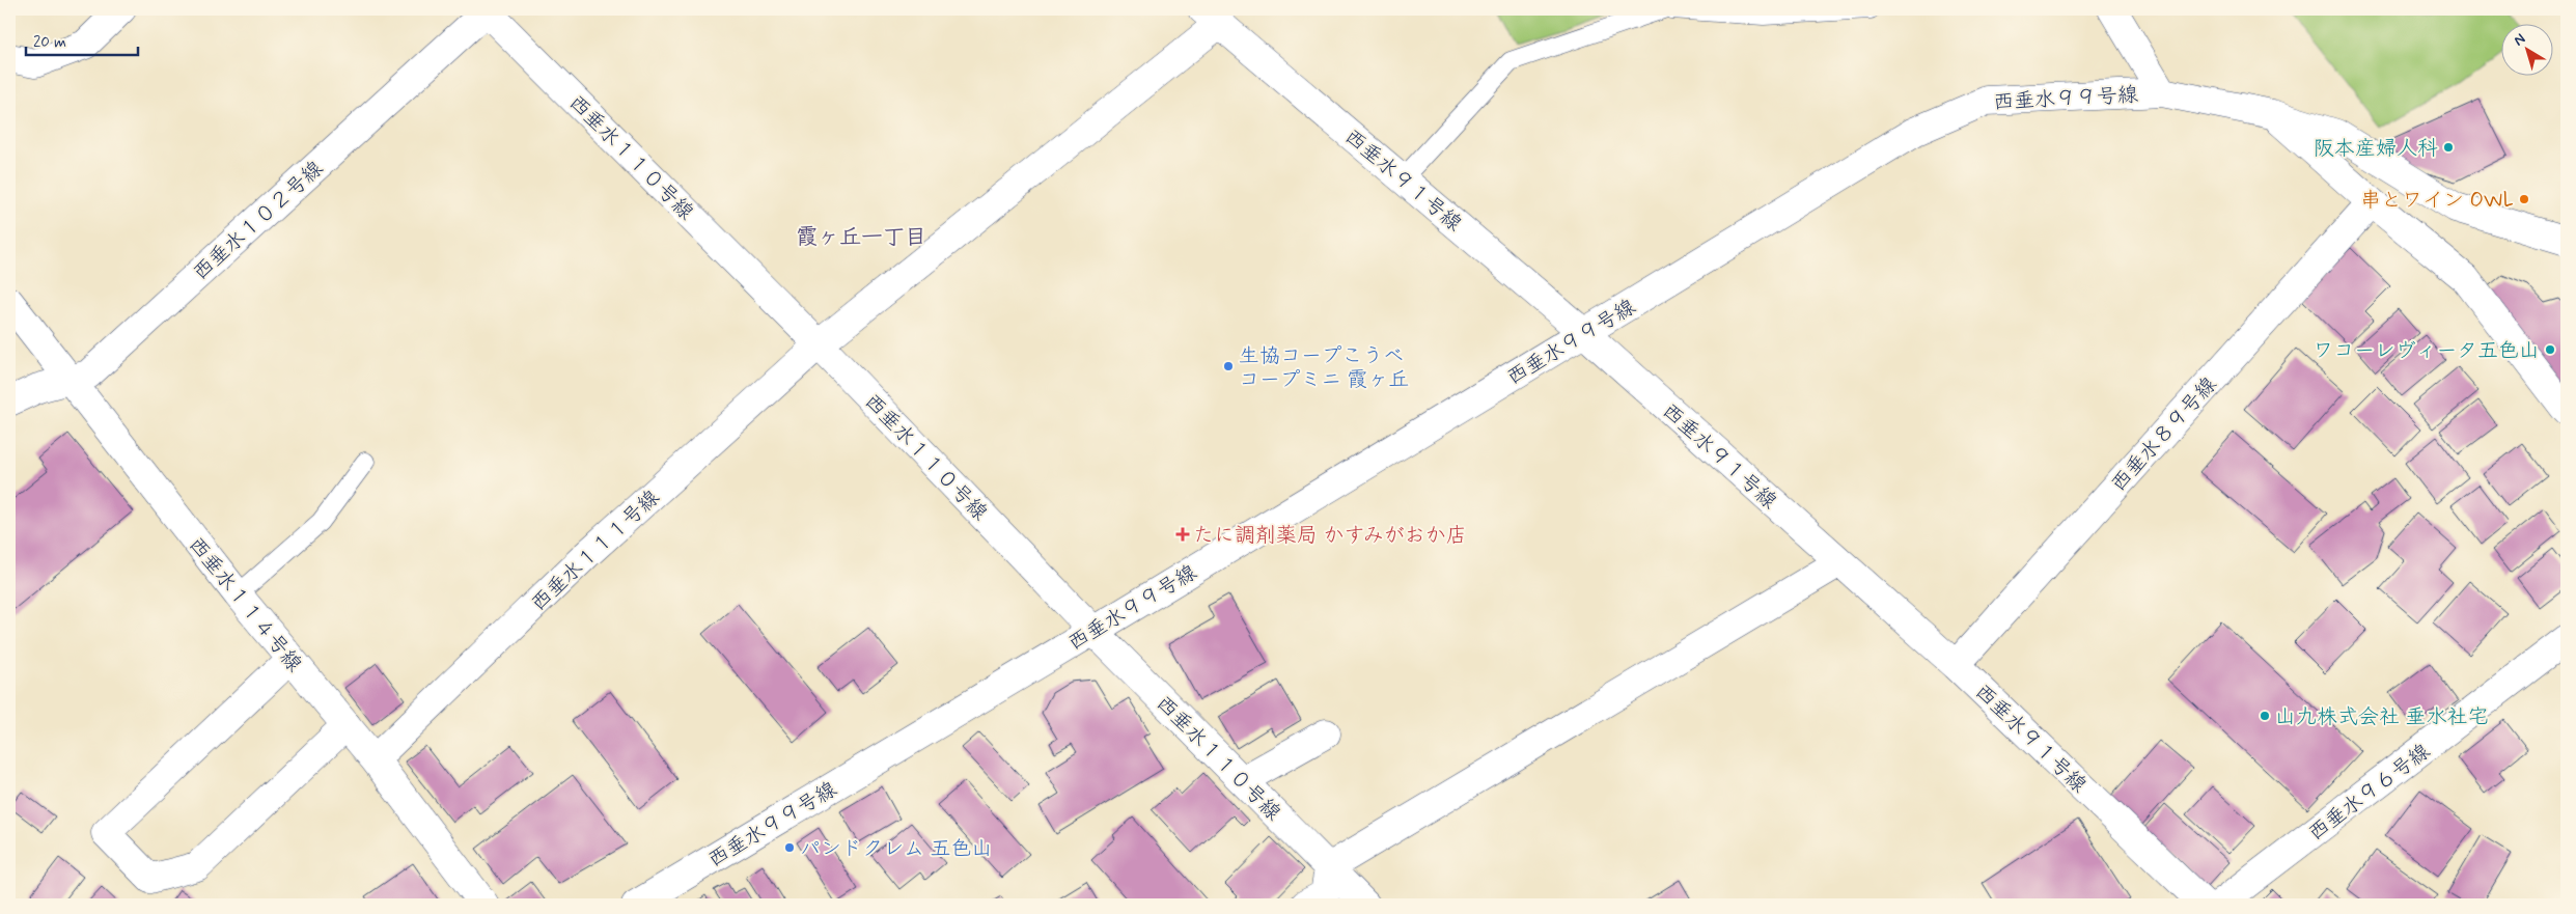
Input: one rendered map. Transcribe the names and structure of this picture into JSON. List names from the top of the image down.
{
  "streets": {
    "street": [
      "西垂水９９号線",
      "西垂水１１０号線",
      "西垂水９１号線",
      "西垂水１０２号線",
      "西垂水８９号線",
      "西垂水１１１号線",
      "西垂水１１４号線",
      "西垂水９６号線"
    ]
  },
  "crossings": [
    ["西垂水９９号線", "西垂水１１０号線"],
    ["西垂水９９号線", "西垂水９１号線"],
    ["西垂水１１０号線", "西垂水１０２号線"],
    ["西垂水１１０号線", "西垂水１１１号線"],
    ["西垂水９１号線", "西垂水８９号線"],
    ["西垂水９１号線", "西垂水１１１号線"],
    ["西垂水１０２号線", "西垂水１１４号線"],
    ["西垂水１１１号線", "西垂水１１４号線"]
  ],
  "districts": ["霞ヶ丘一丁目"],
  "places": {
    "other": [
      "阪本産婦人科",
      "串とワイン OWL",
      "ワコーレヴィータ五色山",
      "生協コープこうべ コープミニ 霞ヶ丘",
      "山九株式会社 垂水社宅",
      "パンドクレム 五色山"
    ],
    "health": ["たに調剤薬局 かすみがおか店"]
  },
  "scale_bar": "20 m",
  "north": "top left"
}
